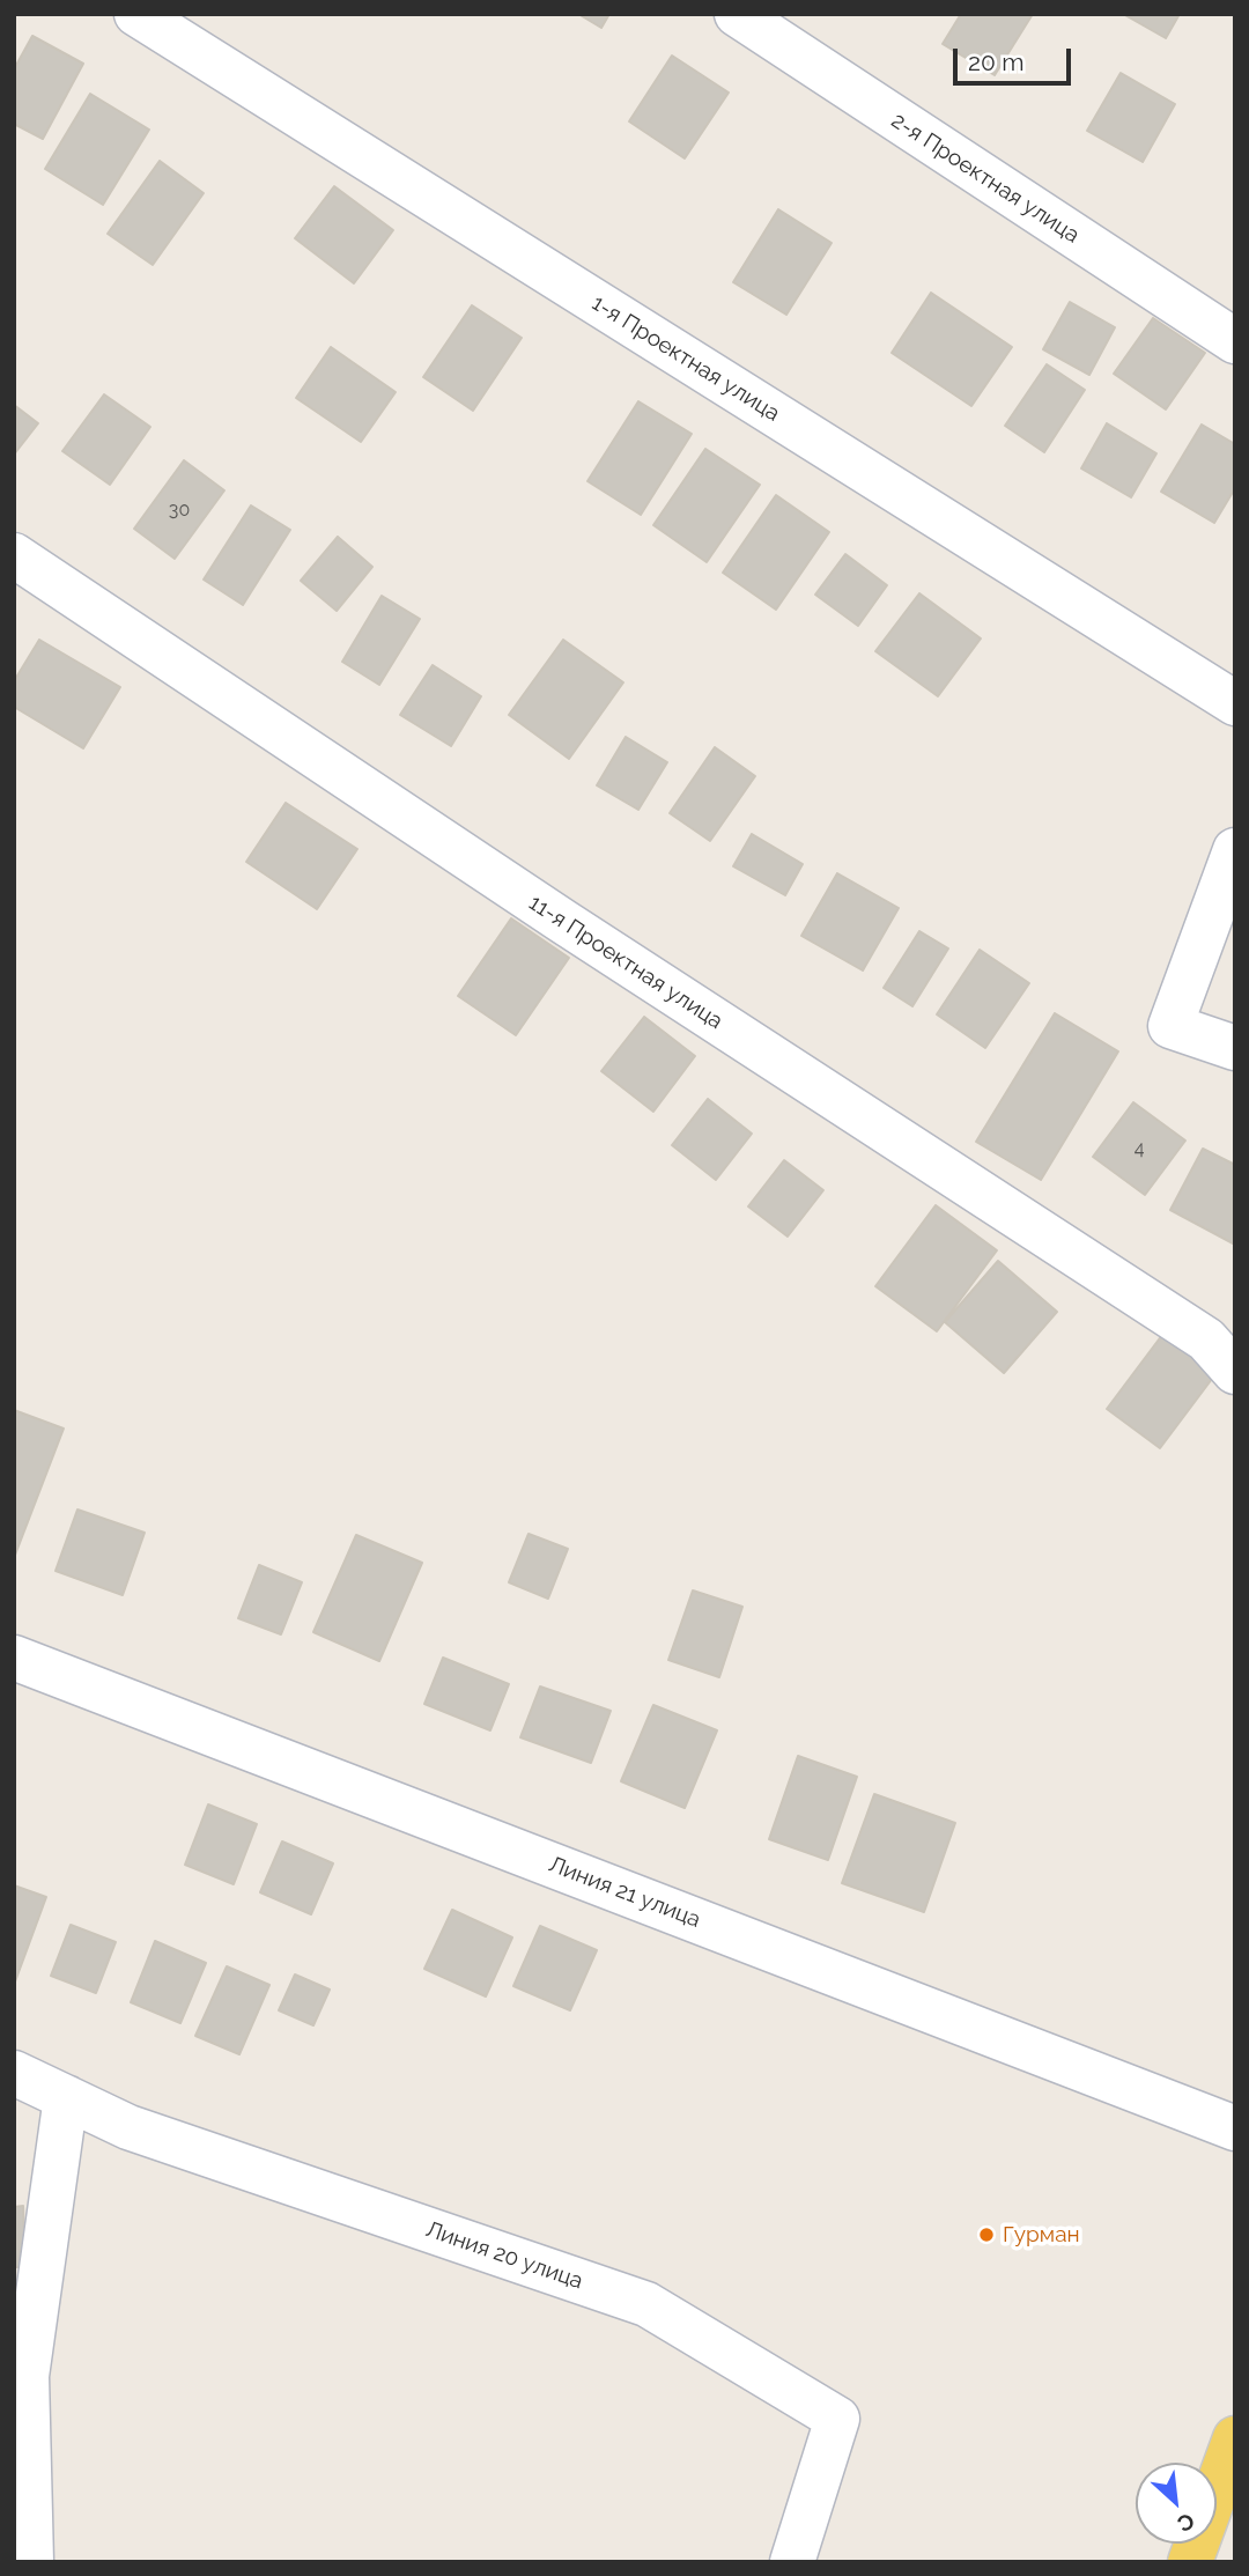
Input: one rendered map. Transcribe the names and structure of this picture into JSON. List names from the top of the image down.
{
  "streets": {
    "street": [
      "2-я Проектная улица",
      "1-я Проектная улица",
      "11-я Проектная улица",
      "Линия 21 улица",
      "Линия 20 улица"
    ]
  },
  "places": ["Гурман"],
  "house_numbers": ["30", "4"],
  "scale_bar": "20 m",
  "north": "bottom right"
}
